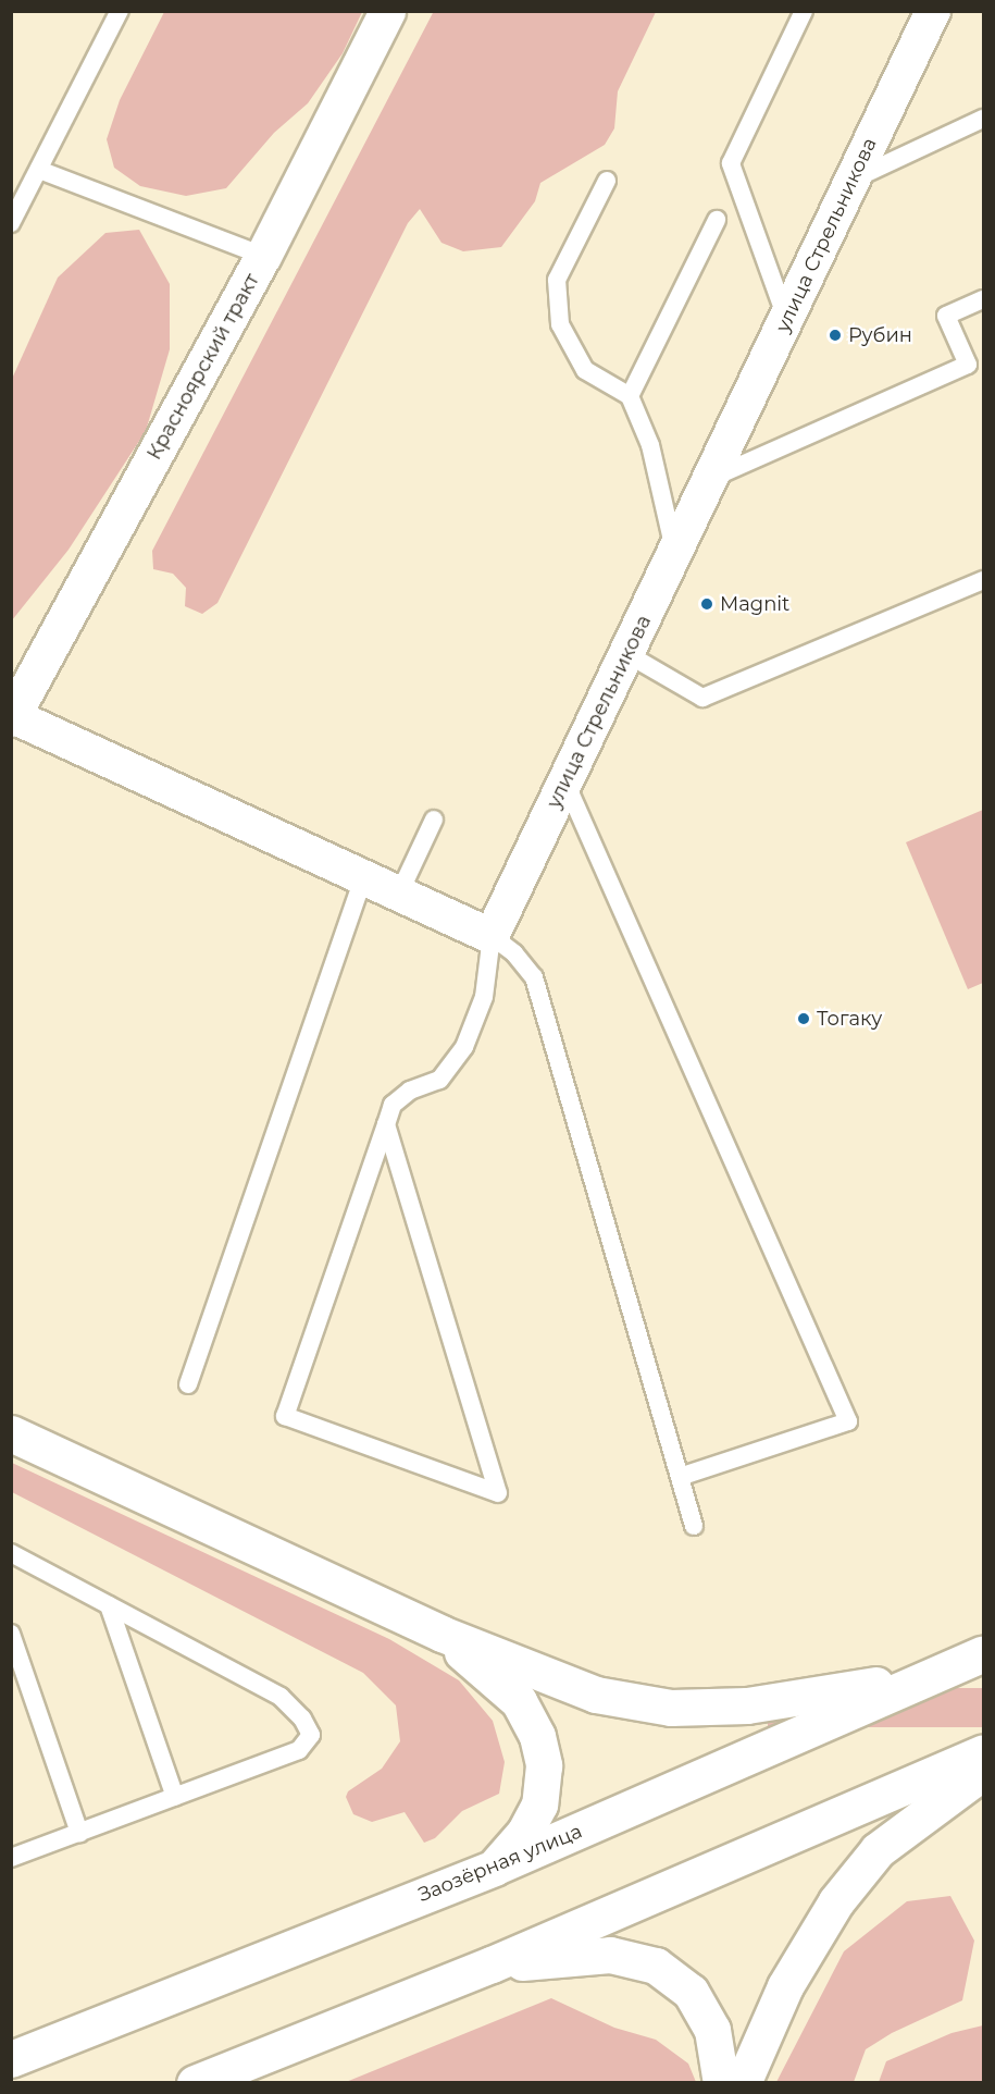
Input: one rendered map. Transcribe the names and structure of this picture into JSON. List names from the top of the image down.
{
  "streets": {
    "main road": ["Красноярский тракт", "Заозёрная улица"],
    "street": ["улица Стрельникова"]
  },
  "places": ["Рубин", "Magnit", "Тогаку"]
}
